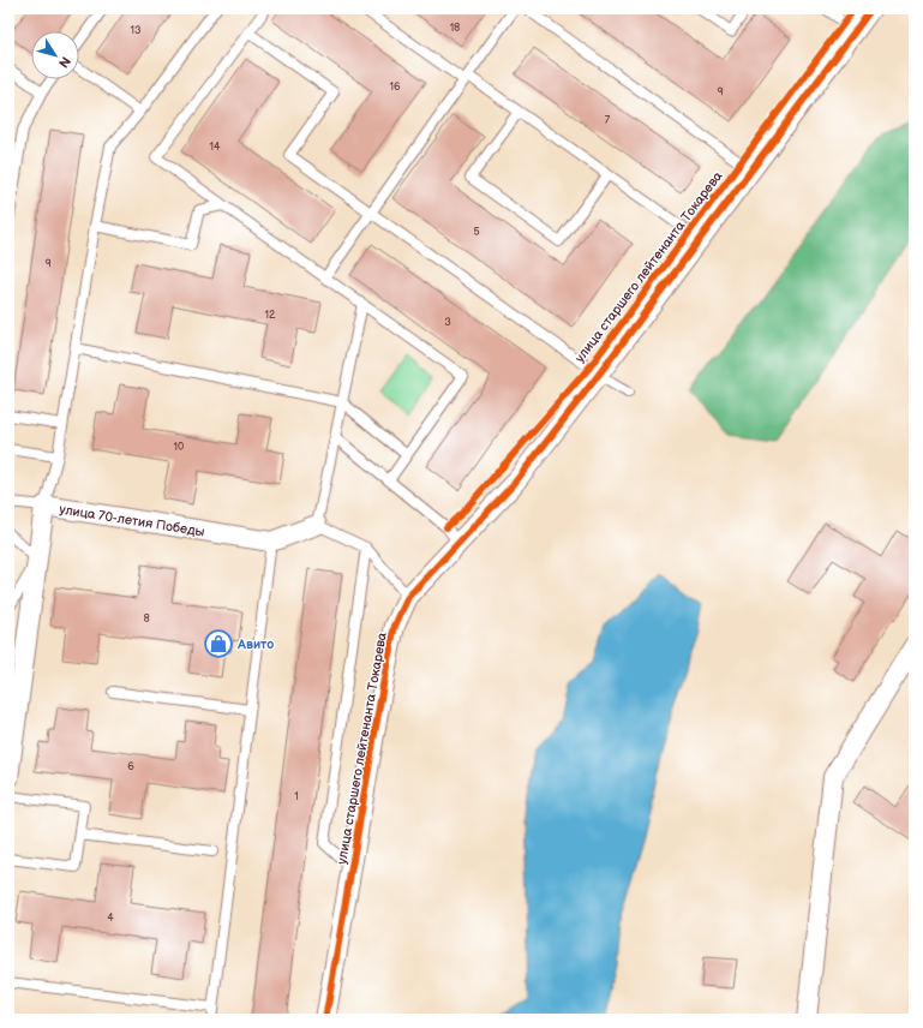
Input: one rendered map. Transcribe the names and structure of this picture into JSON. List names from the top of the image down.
{
  "streets": {
    "street": ["улица старшего лейтенанта Токарева", "улица 70-летия Победы"]
  },
  "places": {
    "shop": ["Авито"]
  },
  "house_numbers": [
    "18",
    "13",
    "16",
    "9",
    "7",
    "14",
    "5",
    "9",
    "12",
    "3",
    "10",
    "8",
    "6",
    "1",
    "4"
  ],
  "north": "bottom right"
}
